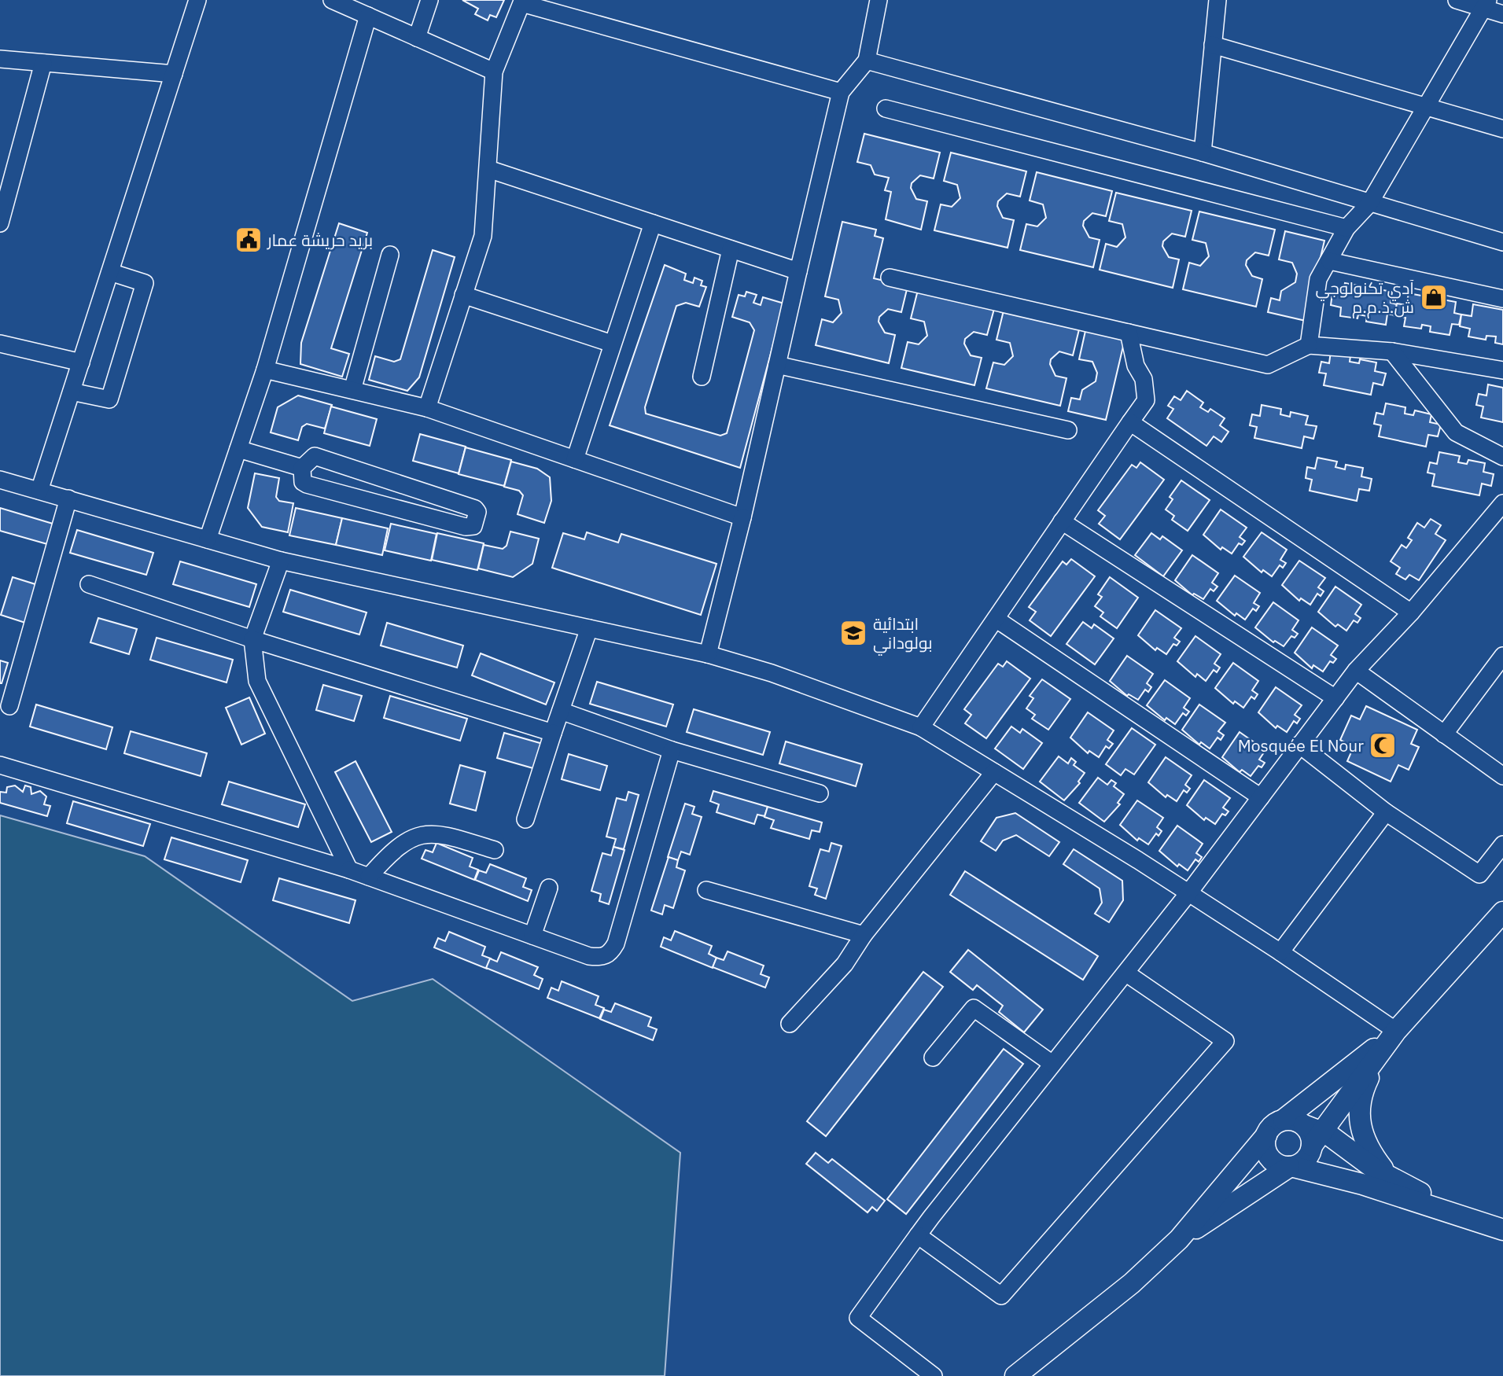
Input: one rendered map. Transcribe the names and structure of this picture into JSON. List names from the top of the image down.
{
  "places": {
    "public building": ["بريد حريشة عمار"],
    "shop": ["آدي تكنولوجي ش.ذ.م.م"],
    "school or university": ["ابتدائية بولوداني"],
    "mosque": ["Mosquée El Nour"]
  }
}
